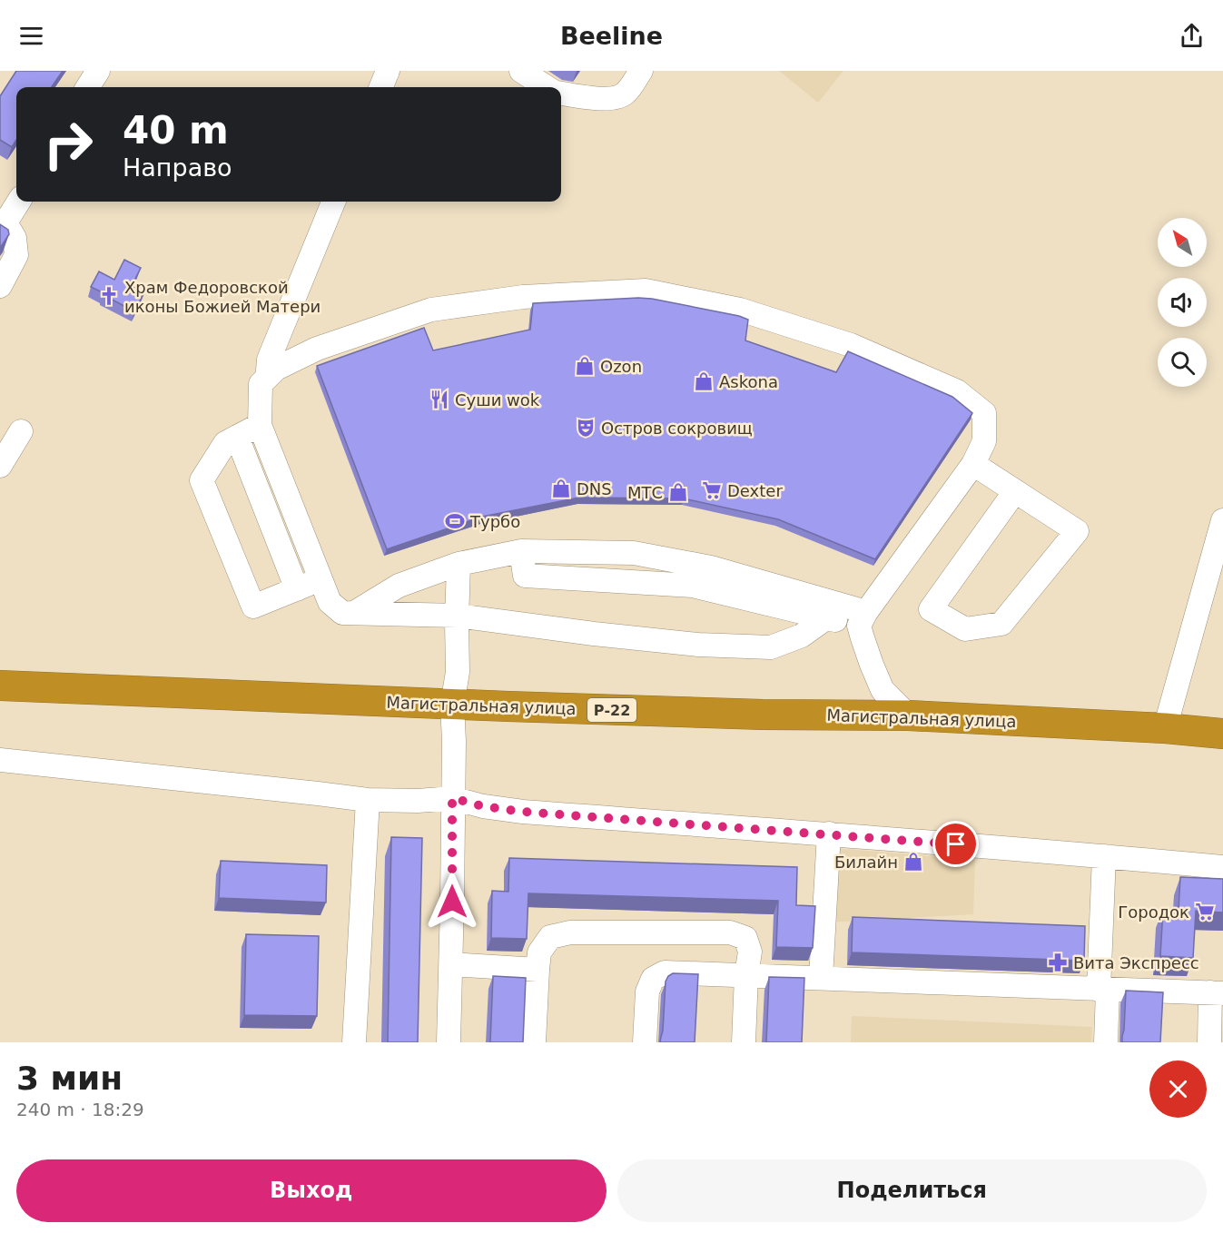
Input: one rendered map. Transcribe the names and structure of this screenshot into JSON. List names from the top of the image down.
{
  "streets": {
    "highway": ["Магистральная улица", "Р-22"]
  },
  "places": {
    "church": ["Храм Федоровской иконы Божией Матери"],
    "shop": [
      "Ozon",
      "Askona",
      "DNS",
      "МТС",
      "Билайн"
    ],
    "restaurant": ["Суши wok"],
    "theatre": ["Остров сокровищ"],
    "supermarket": ["Dexter", "Городок"],
    "sports": ["Турбо"],
    "pharmacy": ["Вита Экспресс"]
  },
  "north": "top left",
  "page": {
    "header": "Beeline",
    "turn": ["40 m", "Направо"],
    "heading": ["3 мин", "240 m · 18:29"],
    "buttons": ["Выход", "Поделиться"]
  }
}
